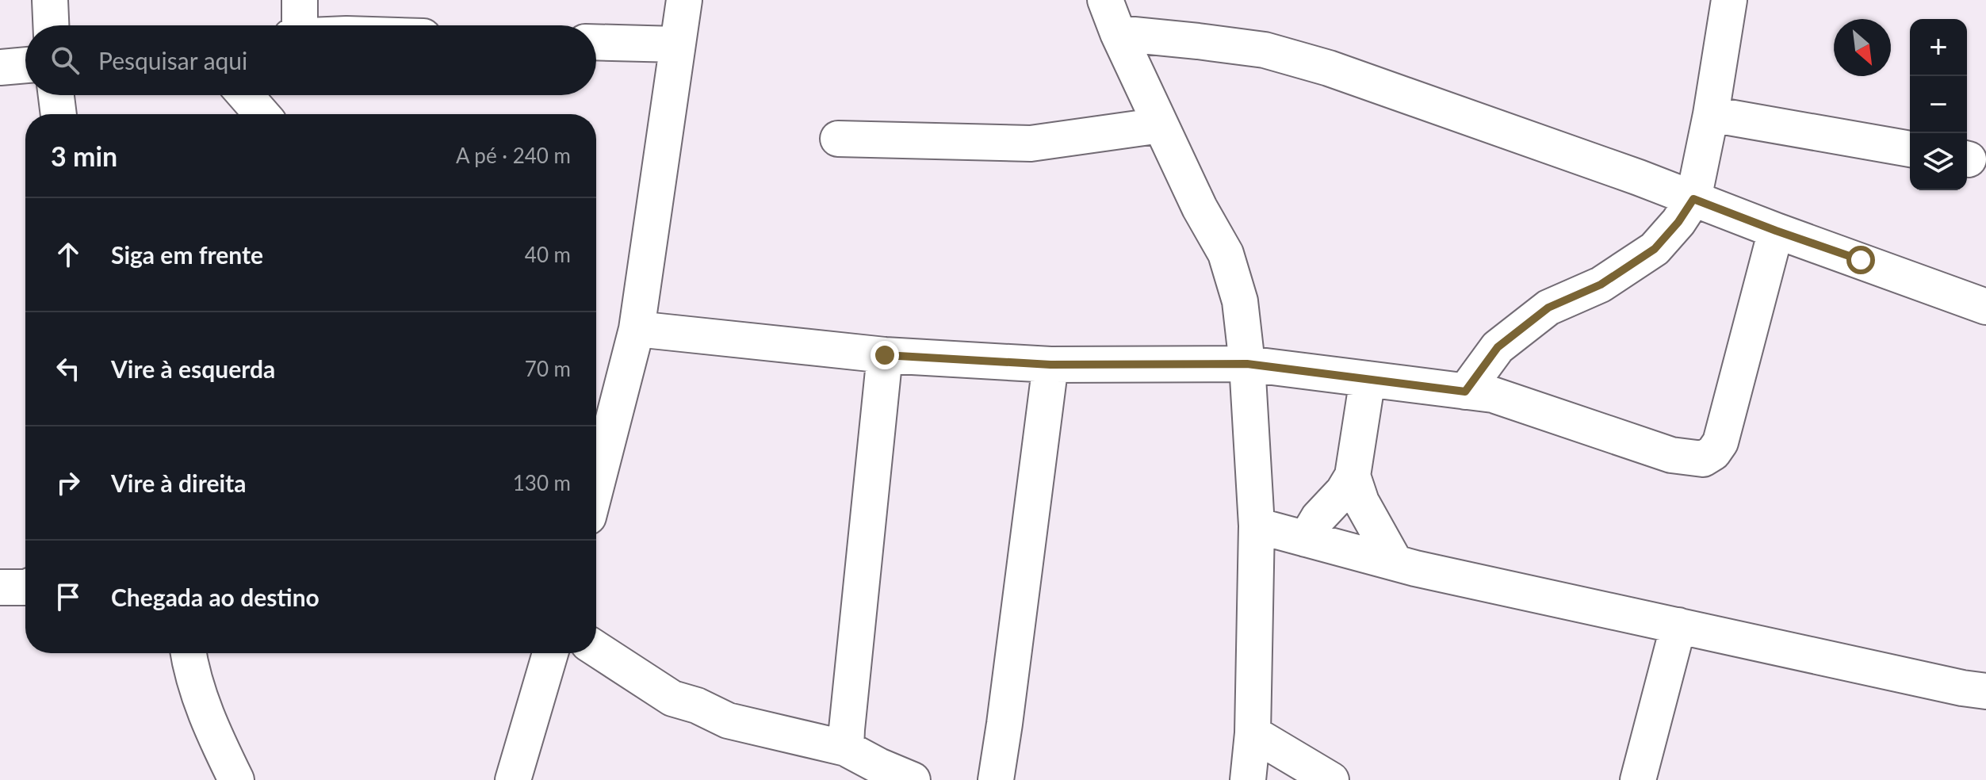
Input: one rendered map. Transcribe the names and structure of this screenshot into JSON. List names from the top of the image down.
{
  "north": "bottom right",
  "page": {
    "map_buttons": ["+", "−"],
    "search": "Pesquisar aqui",
    "heading": ["3 min", "A pé · 240 m"],
    "list": [
      ["Siga em frente", "40 m"],
      ["Vire à esquerda", "70 m"],
      ["Vire à direita", "130 m"],
      "Chegada ao destino"
    ]
  }
}
